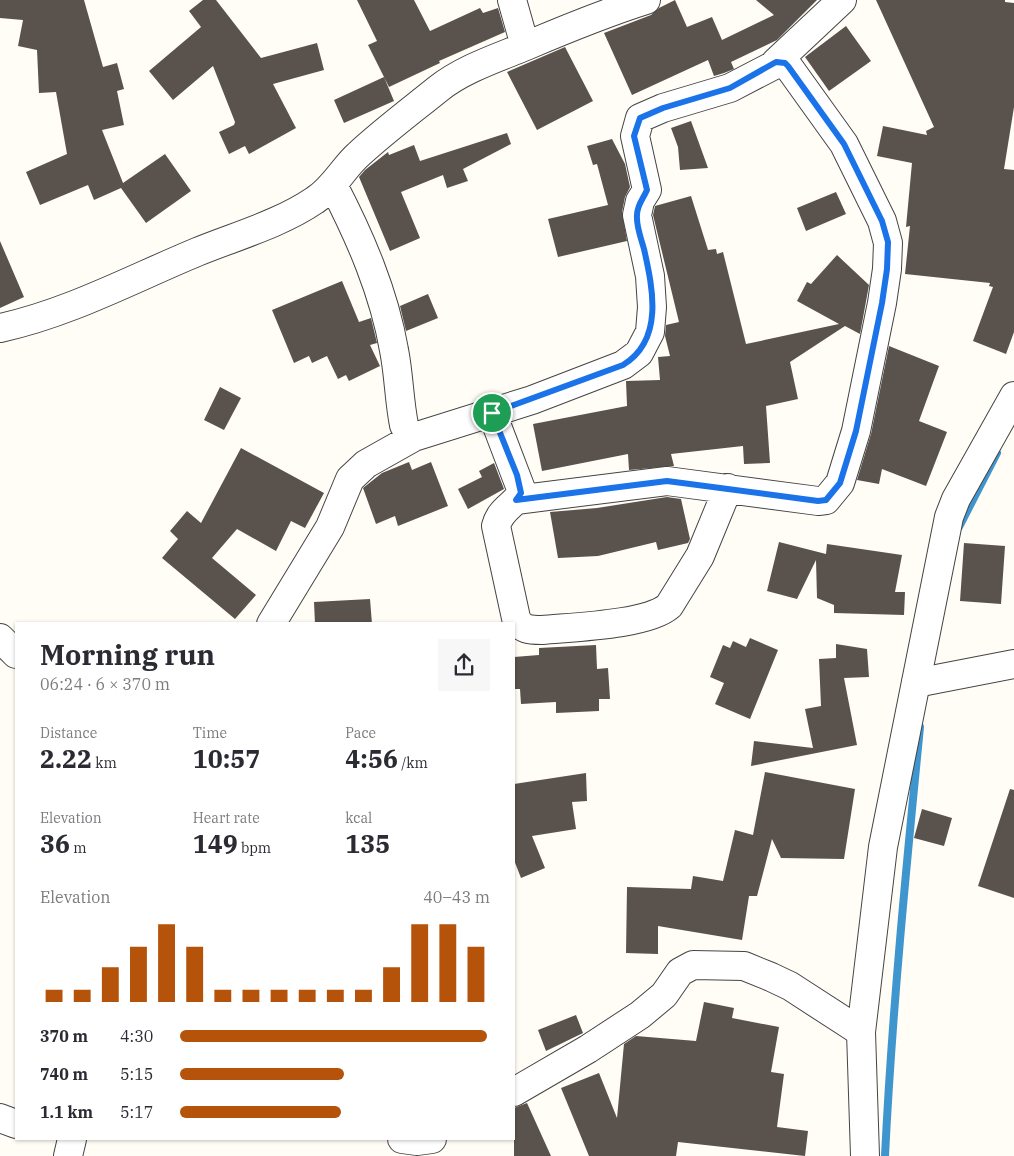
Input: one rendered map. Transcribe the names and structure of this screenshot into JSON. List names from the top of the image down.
{
  "page": {
    "heading": ["Morning run", "06:24 · 6 × 370 m"],
    "stats": [
      ["Distance", "2.22 km"],
      ["Time", "10:57"],
      ["Pace", "4:56 /km"],
      ["Elevation", "36 m"],
      ["Heart rate", "149 bpm"],
      ["kcal", "135"]
    ],
    "chart": ["Elevation", "40–43 m"],
    "list": [
      {
        "name": "370 m",
        "note": "4:30"
      },
      {
        "name": "740 m",
        "note": "5:15"
      },
      {
        "name": "1.1 km",
        "note": "5:17"
      }
    ]
  }
}
